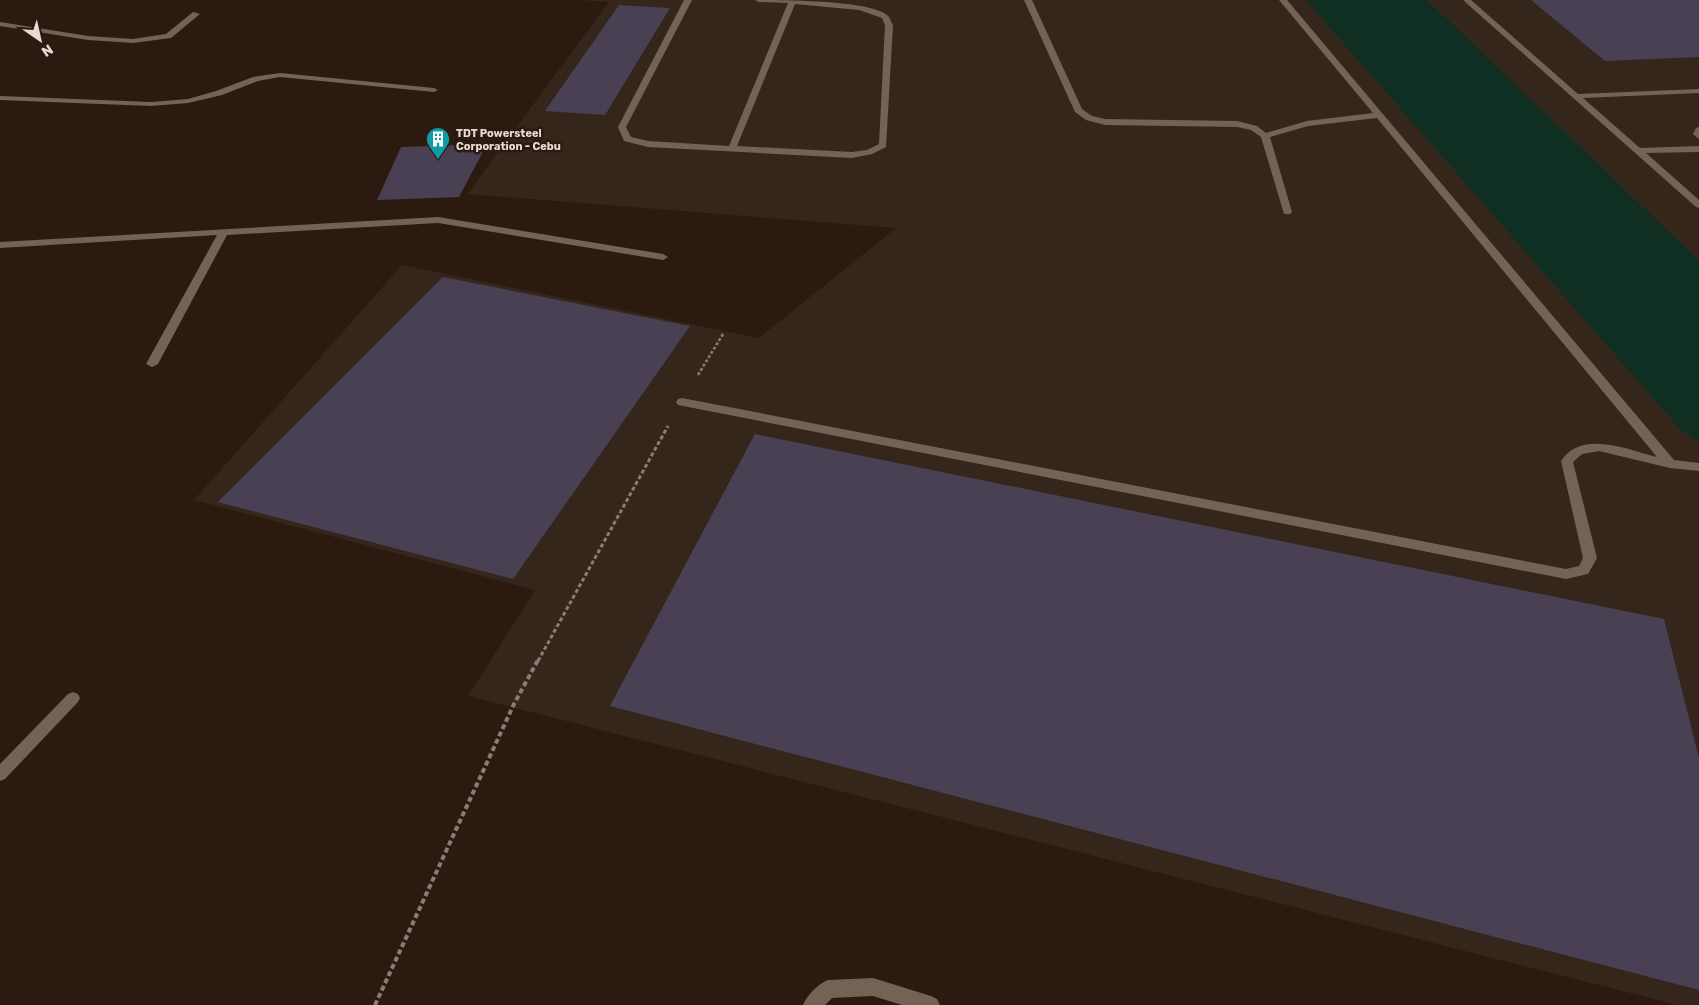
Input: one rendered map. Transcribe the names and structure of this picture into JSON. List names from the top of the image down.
{
  "places": {
    "building": ["TDT Powersteel Corporation - Cebu"]
  },
  "north": "bottom right"
}
